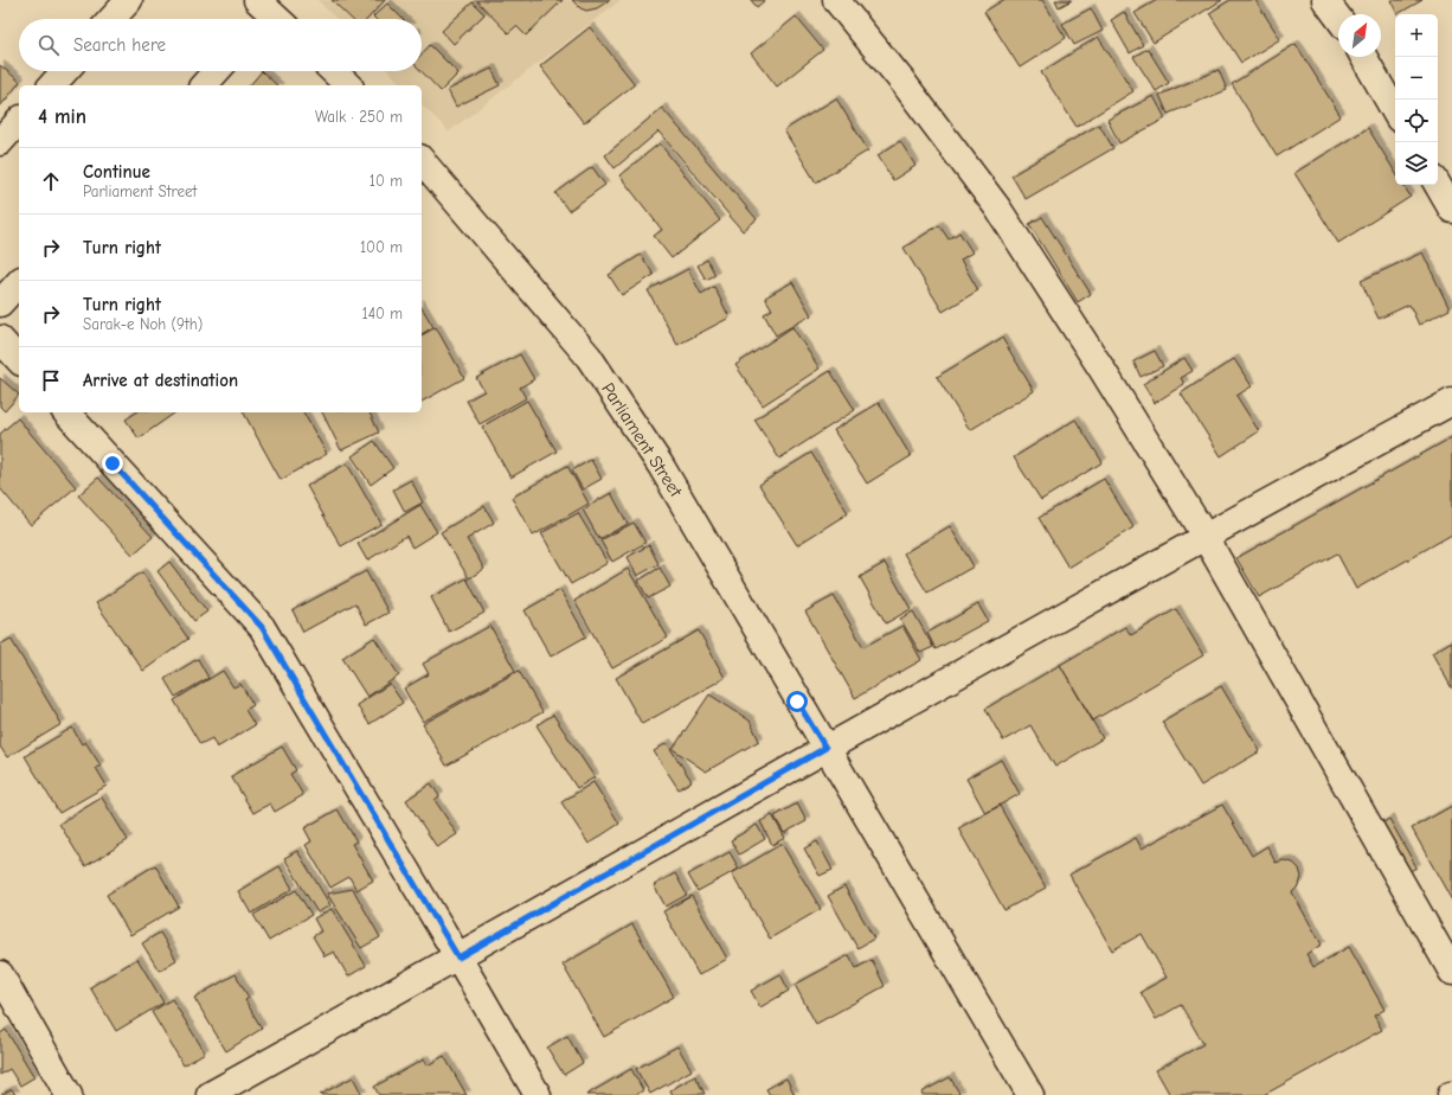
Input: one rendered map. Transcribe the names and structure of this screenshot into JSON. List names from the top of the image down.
{
  "streets": {
    "street": ["Parliament Street"]
  },
  "north": "top right",
  "page": {
    "map_buttons": ["+", "−"],
    "search": "Search here",
    "heading": ["4 min", "Walk · 250 m"],
    "list": [
      ["Continue", "Parliament Street", "10 m"],
      ["Turn right", "100 m"],
      ["Turn right", "Sarak-e Noh (9th)", "140 m"],
      "Arrive at destination"
    ]
  }
}
